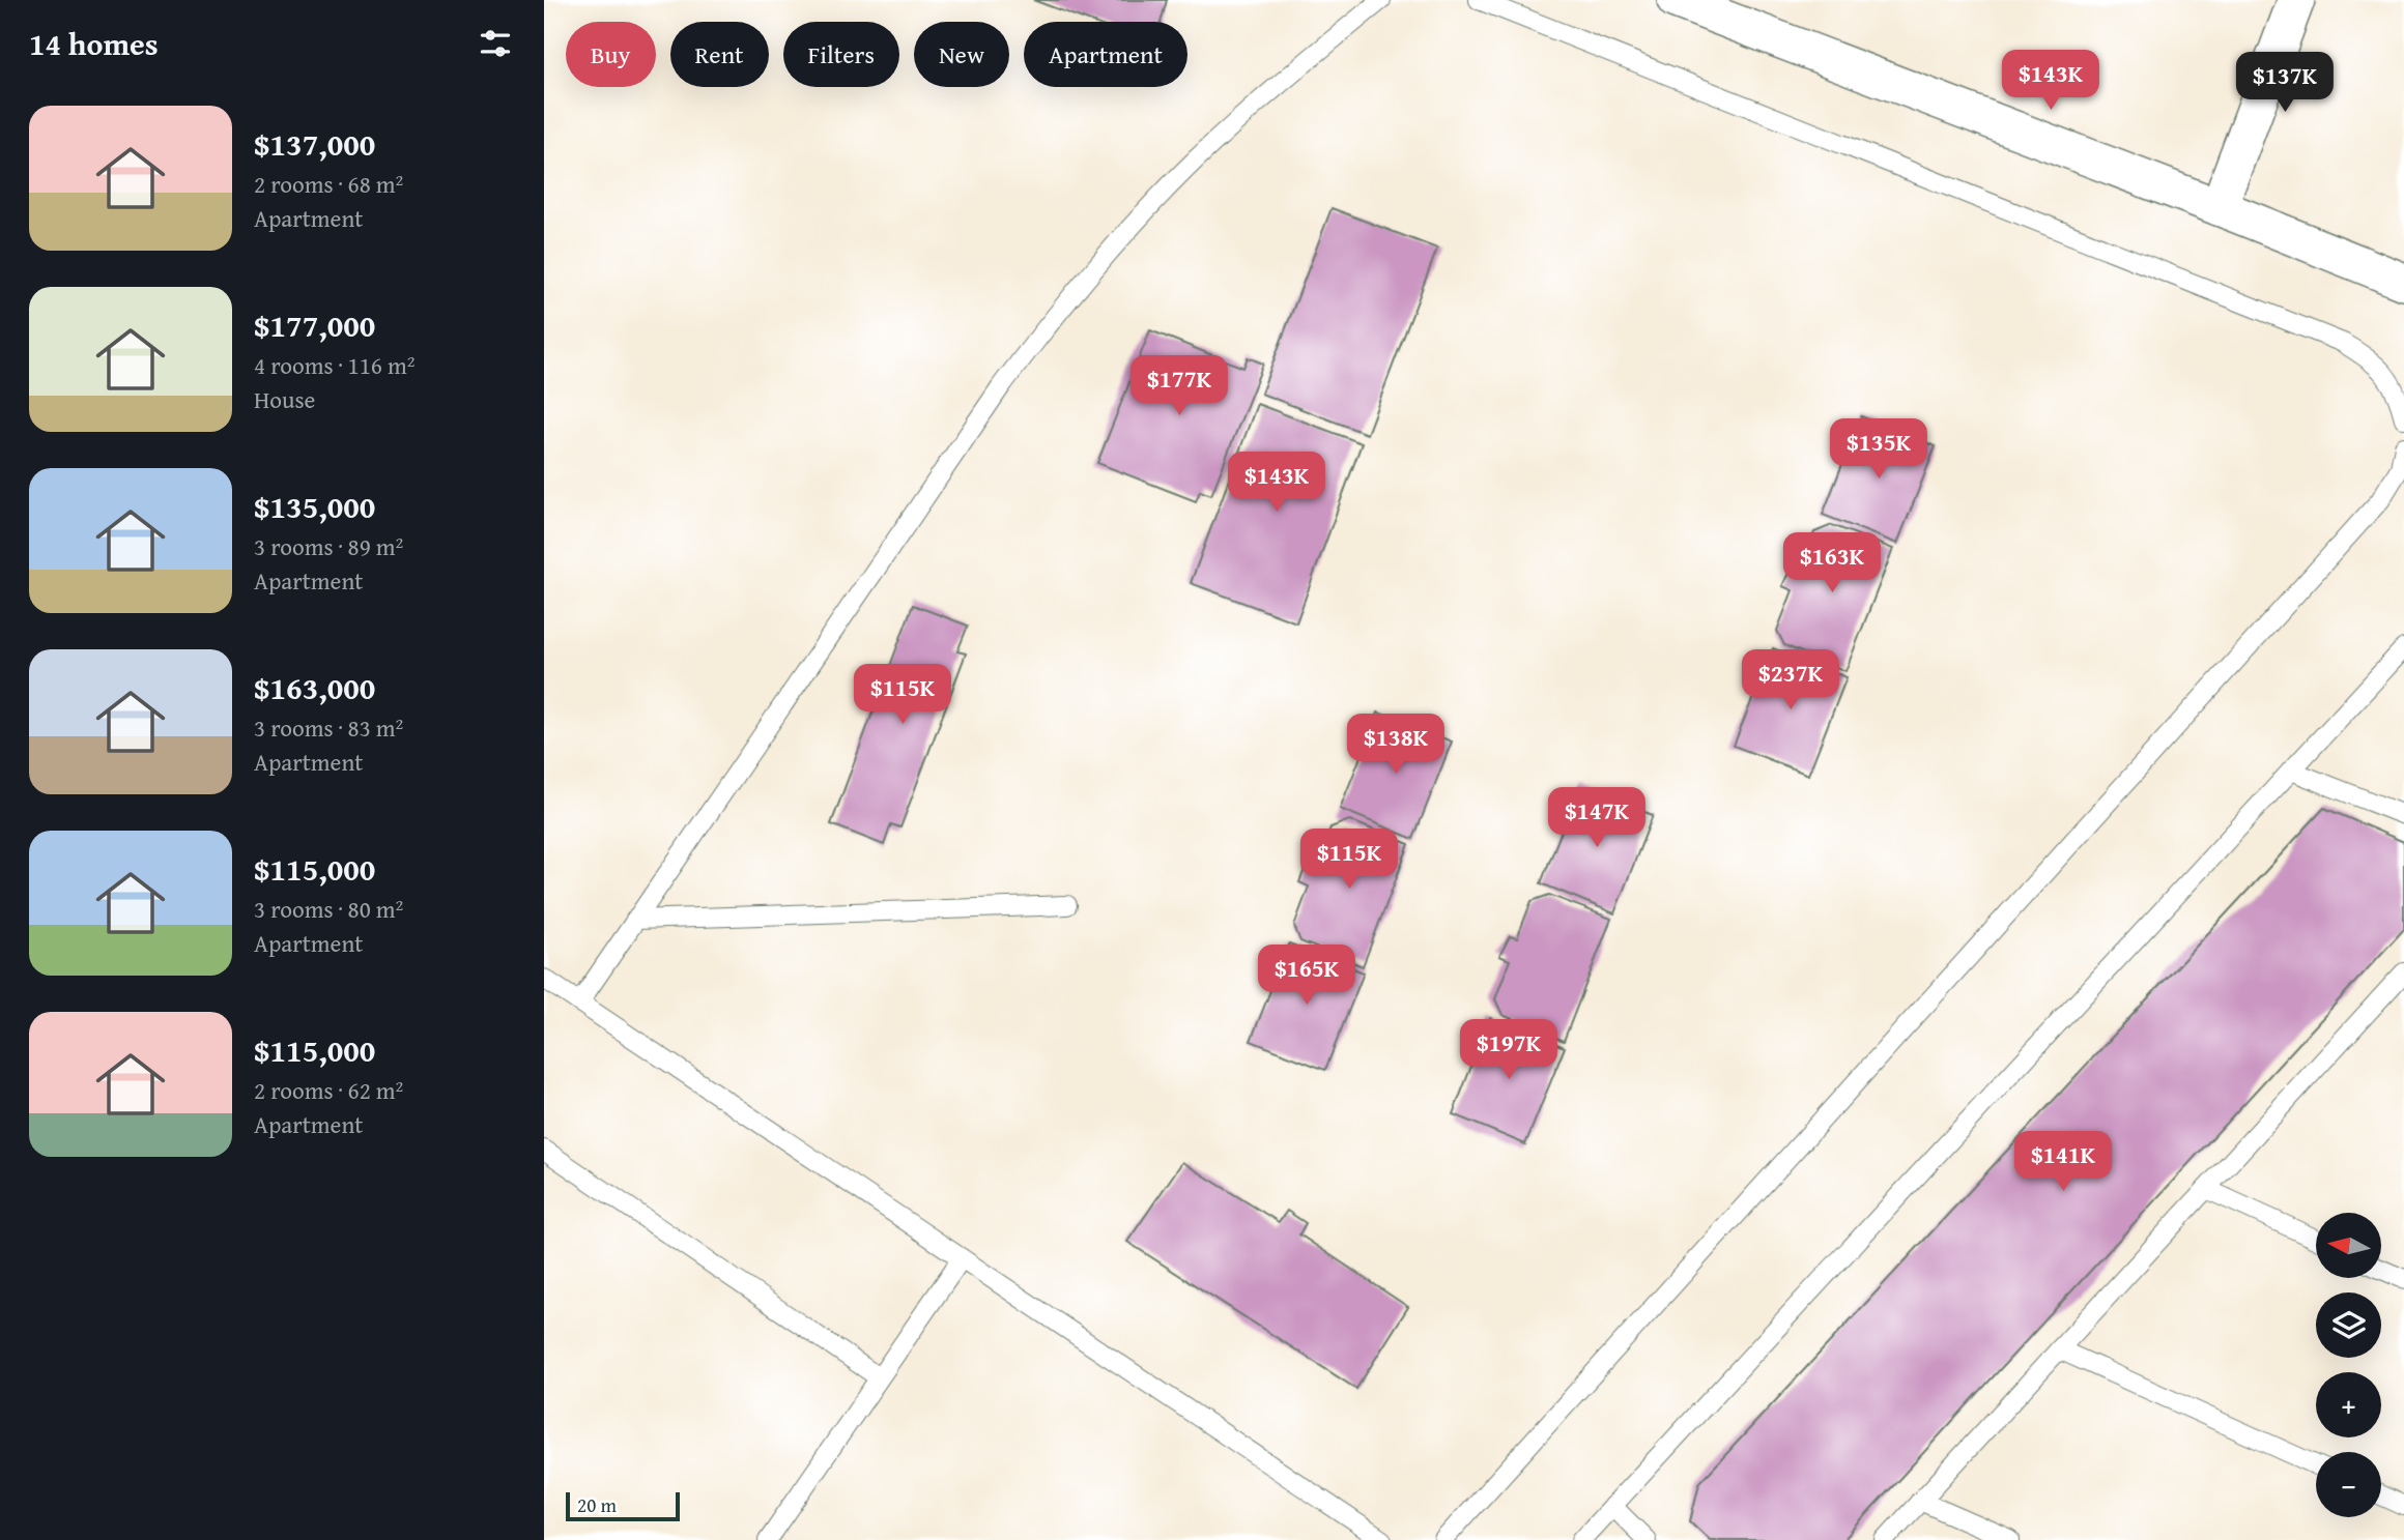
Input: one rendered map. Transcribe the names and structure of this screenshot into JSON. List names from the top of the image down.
{
  "scale_bar": "20 m",
  "north": "left",
  "page": {
    "heading": "14 homes",
    "chip": [
      "Buy",
      "Rent",
      "Filters",
      "New",
      "Apartment"
    ],
    "price": [
      "$143K",
      "$137K",
      "$177K",
      "$135K",
      "$143K",
      "$163K",
      "$237K",
      "$115K",
      "$138K",
      "$147K",
      "$115K",
      "$165K",
      "$197K",
      "$141K"
    ],
    "list": [
      {
        "name": "$137,000",
        "note": "2 rooms · 68 m² · Apartment"
      },
      {
        "name": "$177,000",
        "note": "4 rooms · 116 m² · House"
      },
      {
        "name": "$135,000",
        "note": "3 rooms · 89 m² · Apartment"
      },
      {
        "name": "$163,000",
        "note": "3 rooms · 83 m² · Apartment"
      },
      {
        "name": "$115,000",
        "note": "3 rooms · 80 m² · Apartment"
      },
      {
        "name": "$115,000",
        "note": "2 rooms · 62 m² · Apartment"
      }
    ],
    "map_buttons": ["+", "−"],
    "scale": "20 m"
  }
}
